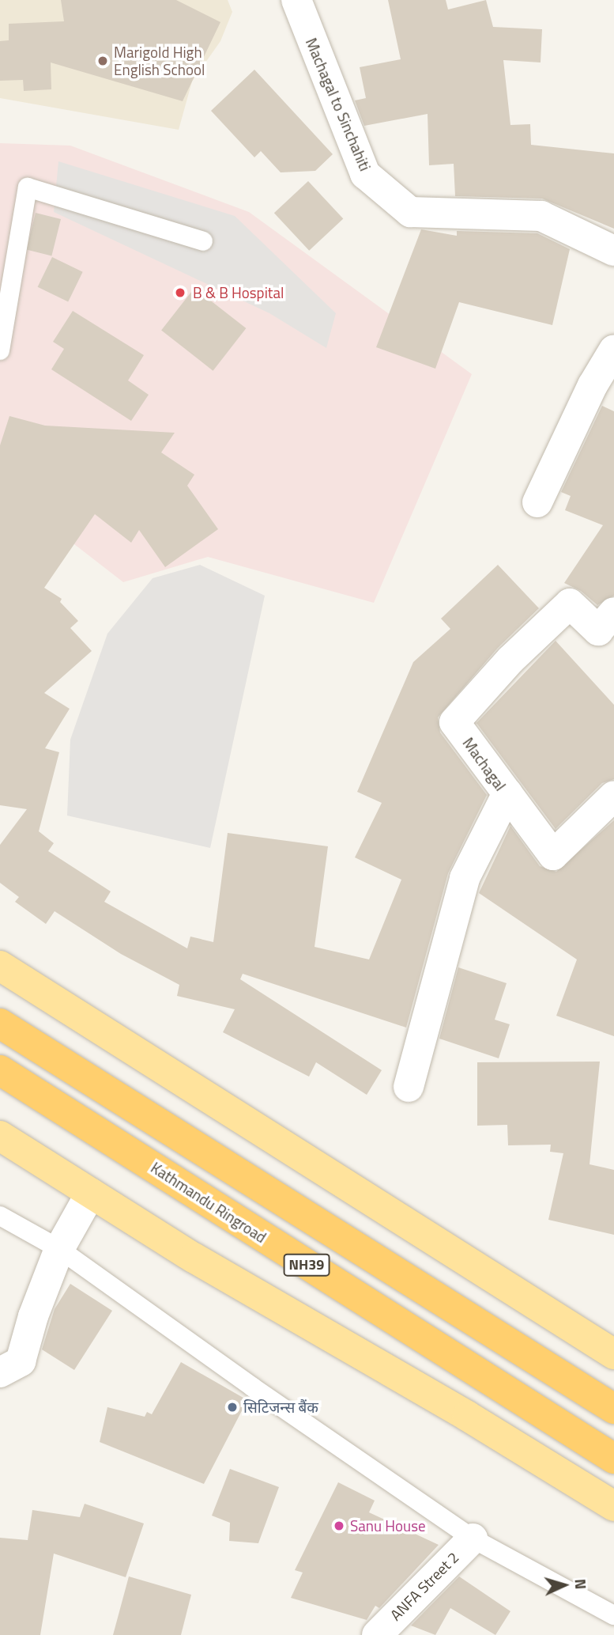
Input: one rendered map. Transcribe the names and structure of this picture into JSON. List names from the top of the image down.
{
  "streets": {
    "highway": ["Kathmandu Ringroad", "NH39"],
    "street": ["Machagal to Sinchahiti", "Machagal", "ANFA Street 2"]
  },
  "places": [
    "Marigold High English School",
    "B & B Hospital",
    "सिटिजन्स बैंक",
    "Sanu House"
  ],
  "north": "right"
}
